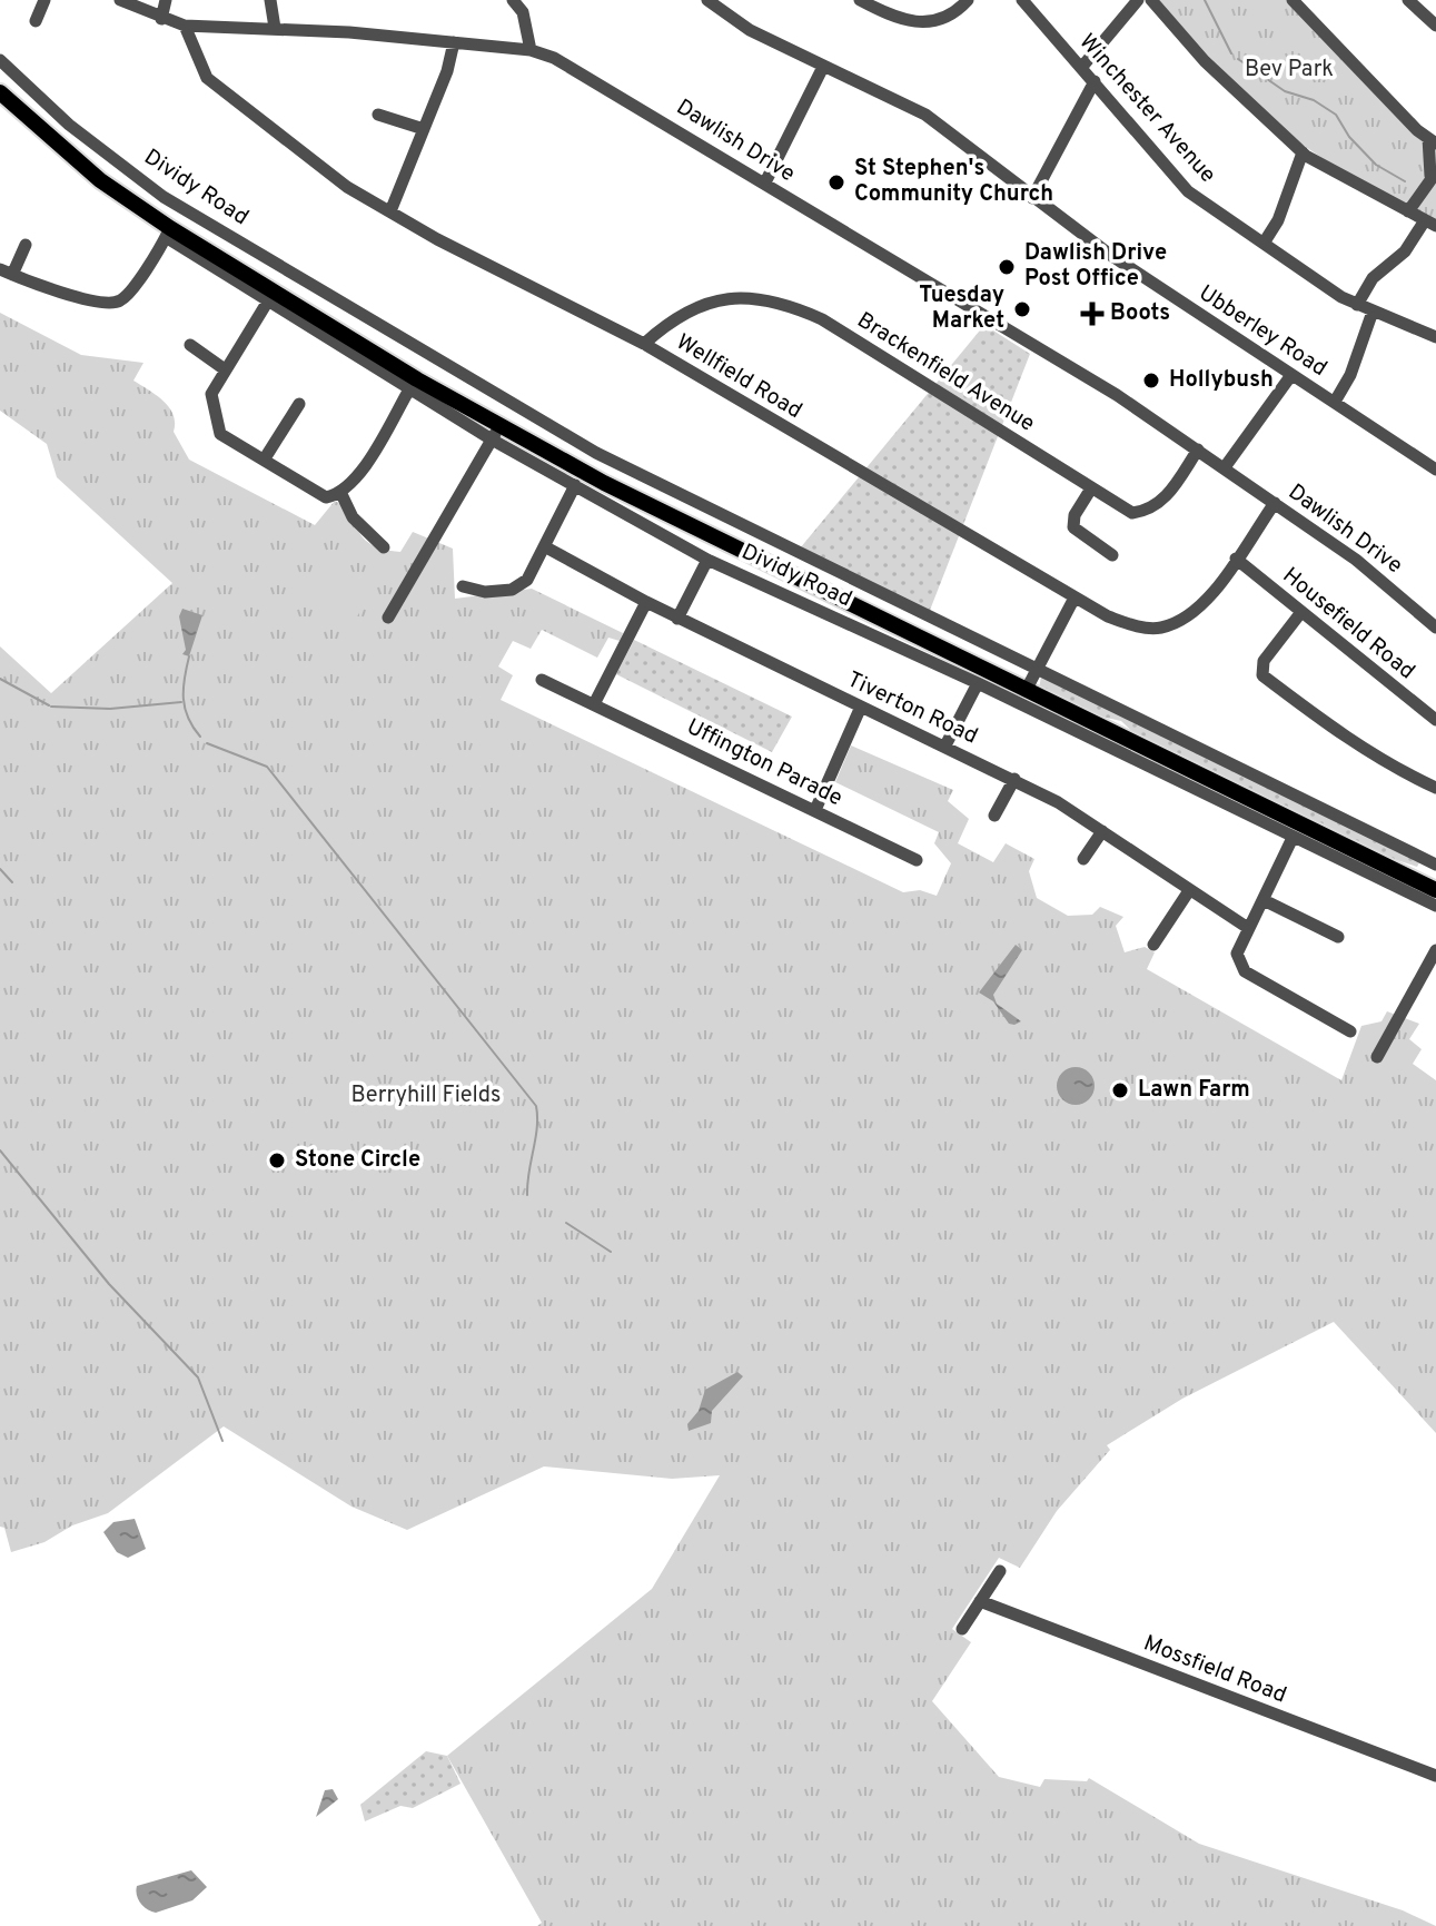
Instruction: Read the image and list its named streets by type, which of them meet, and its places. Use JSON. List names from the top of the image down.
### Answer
{
  "streets": {
    "main road": ["Dividy Road"],
    "street": [
      "Winchester Avenue",
      "Dawlish Drive",
      "Ubberley Road",
      "Brackenfield Avenue",
      "Wellfield Road",
      "Housefield Road",
      "Tiverton Road",
      "Uffington Parade",
      "Mossfield Road"
    ]
  },
  "crossings": [
    ["Dawlish Drive", "Brackenfield Avenue"],
    ["Dawlish Drive", "Wellfield Road"],
    ["Brackenfield Avenue", "Wellfield Road"],
    ["Wellfield Road", "Housefield Road"]
  ],
  "parks": ["Bev Park", "Berryhill Fields"],
  "places": {
    "other": [
      "St Stephen's Community Church",
      "Dawlish Drive Post Office",
      "Tuesday Market",
      "Hollybush",
      "Lawn Farm",
      "Stone Circle"
    ],
    "health": ["Boots"]
  }
}
